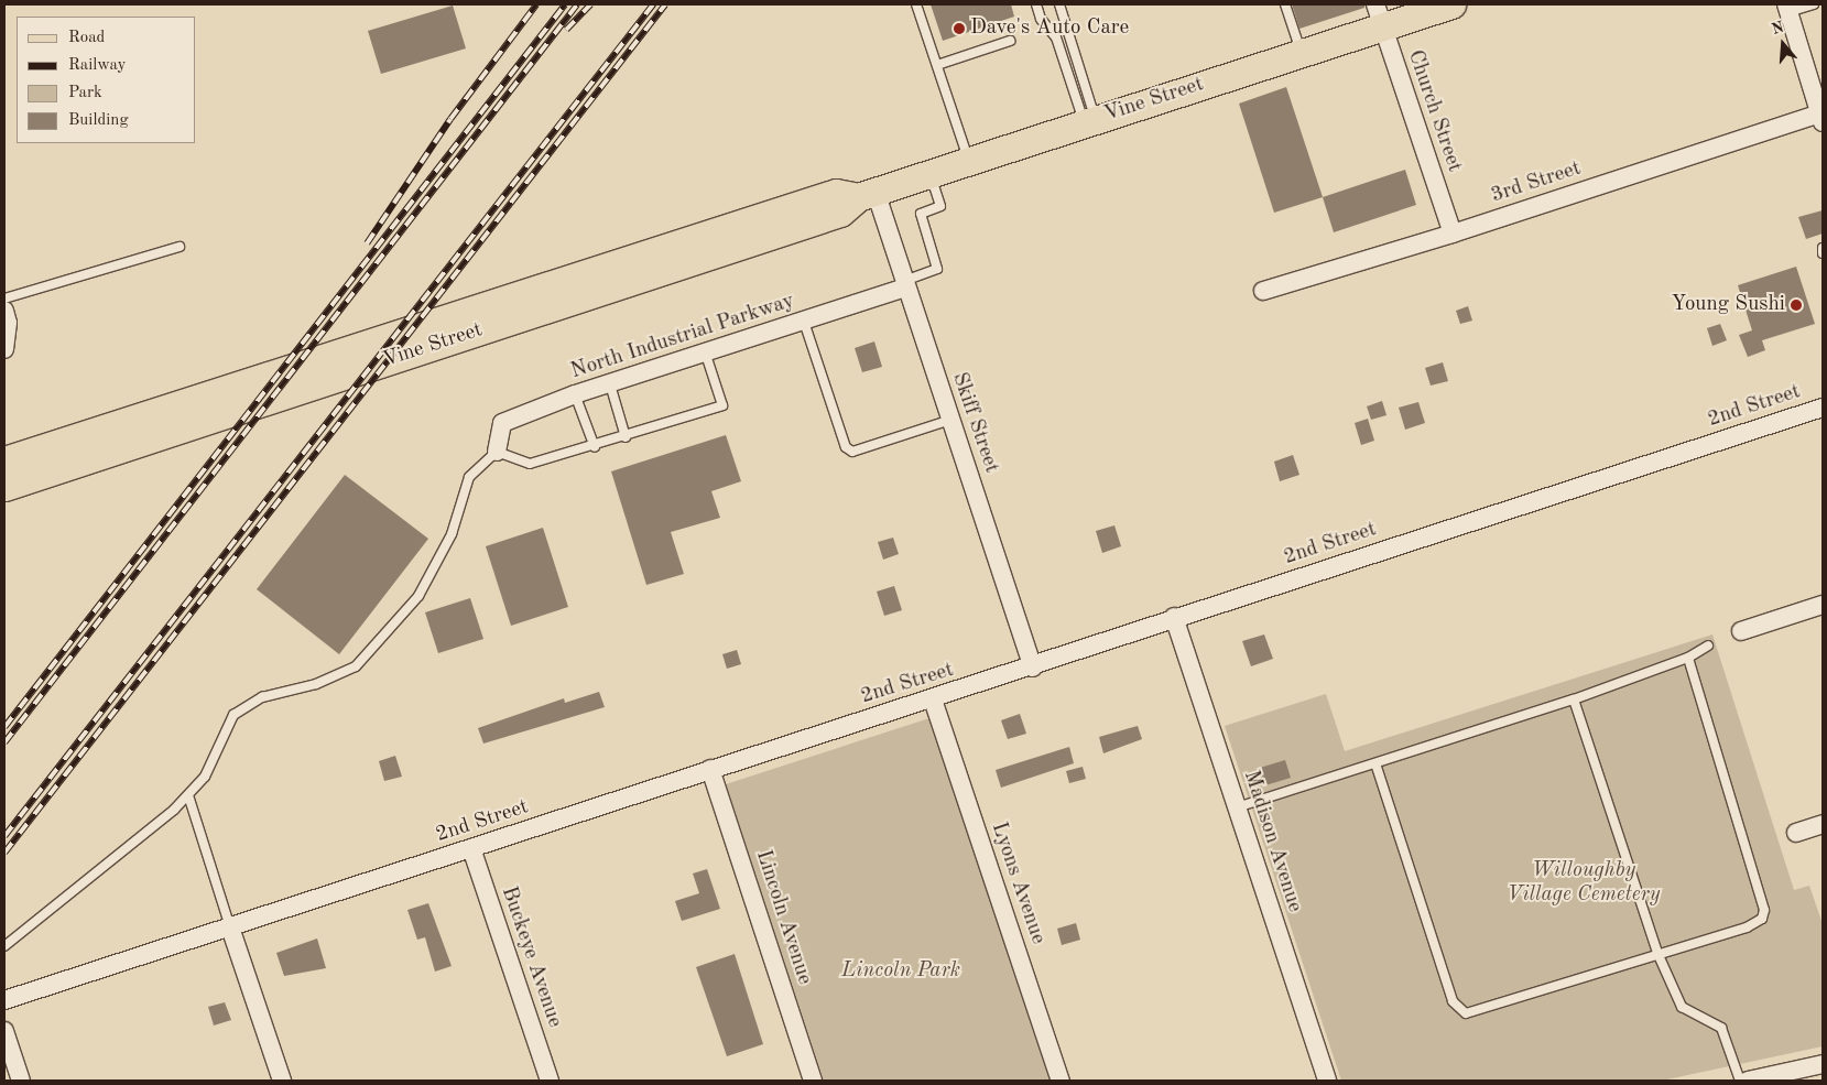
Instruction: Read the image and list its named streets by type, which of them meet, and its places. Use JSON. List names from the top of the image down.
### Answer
{
  "streets": {
    "main road": ["Vine Street"],
    "street": [
      "Church Street",
      "3rd Street",
      "North Industrial Parkway",
      "2nd Street",
      "Skiff Street",
      "Madison Avenue",
      "Lyons Avenue",
      "Lincoln Avenue",
      "Buckeye Avenue"
    ]
  },
  "crossings": [
    ["Vine Street", "Church Street"],
    ["Vine Street", "Skiff Street"],
    ["Church Street", "3rd Street"],
    ["North Industrial Parkway", "Skiff Street"],
    ["2nd Street", "Skiff Street"],
    ["2nd Street", "Madison Avenue"],
    ["2nd Street", "Lyons Avenue"],
    ["2nd Street", "Lincoln Avenue"],
    ["2nd Street", "Buckeye Avenue"]
  ],
  "parks": ["Willoughby Village Cemetery", "Lincoln Park"],
  "places": ["Dave's Auto Care", "Young Sushi"],
  "legend": [
    "Road",
    "Railway",
    "Park",
    "Building"
  ],
  "north": "top"
}
